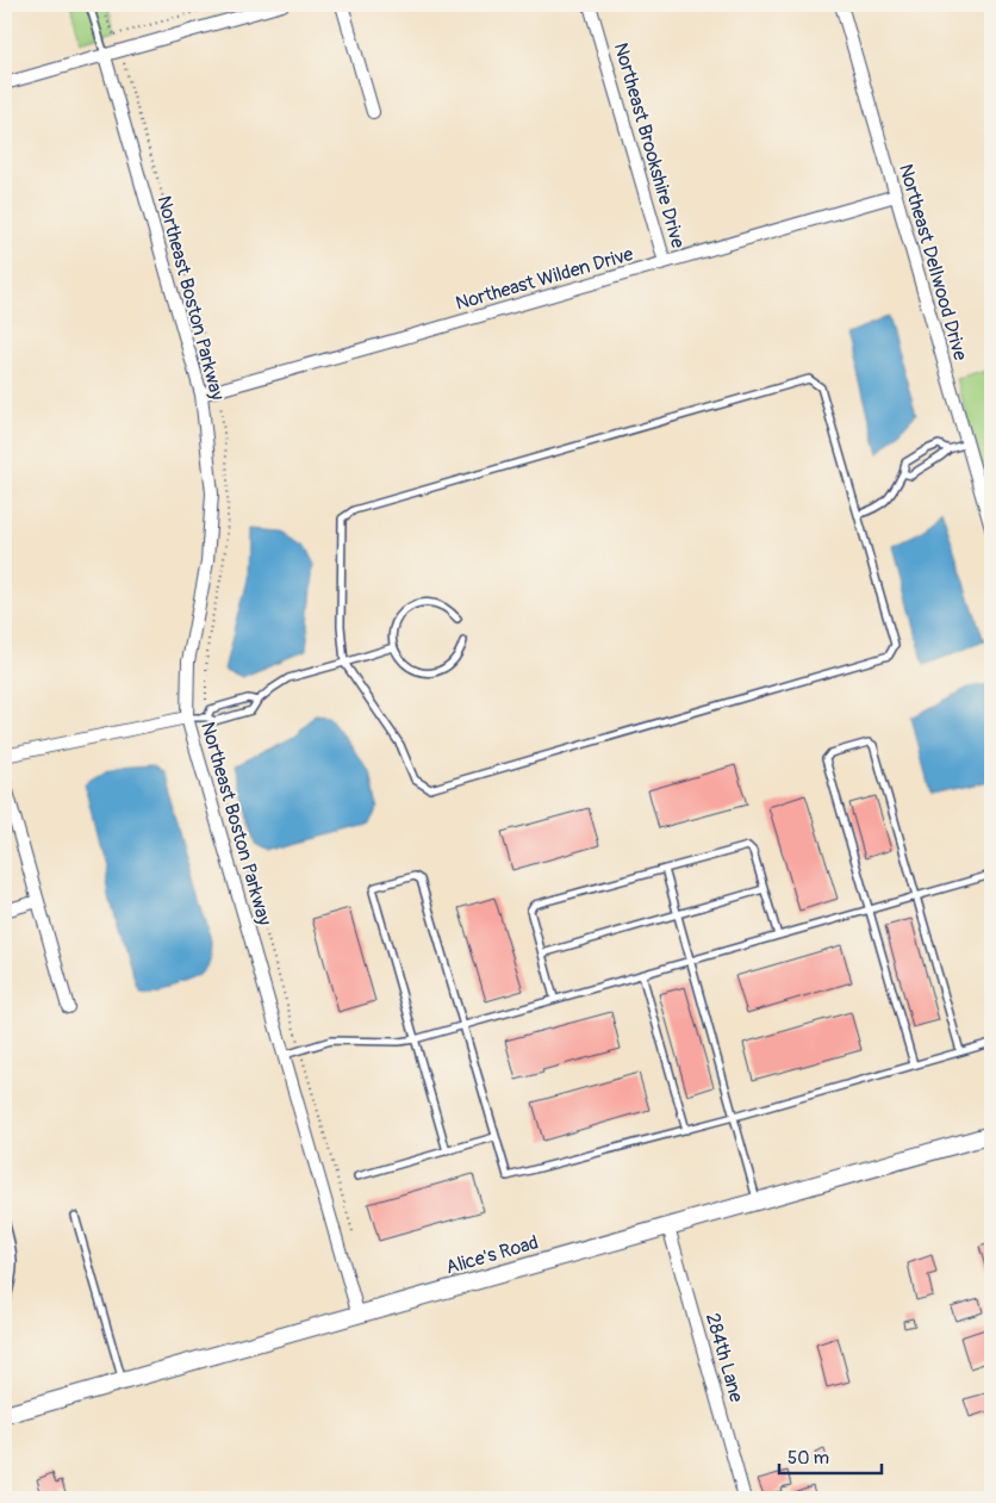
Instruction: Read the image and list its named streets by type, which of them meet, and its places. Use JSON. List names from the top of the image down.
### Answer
{
  "streets": {
    "main road": ["Alice's Road"],
    "street": [
      "Northeast Brookshire Drive",
      "Northeast Dellwood Drive",
      "Northeast Wilden Drive",
      "Northeast Boston Parkway",
      "284th Lane"
    ]
  },
  "crossings": [
    ["Northeast Brookshire Drive", "Northeast Wilden Drive"],
    ["Northeast Dellwood Drive", "Northeast Wilden Drive"],
    ["Northeast Wilden Drive", "Northeast Boston Parkway"],
    ["Northeast Boston Parkway", "Alice's Road"],
    ["Alice's Road", "284th Lane"]
  ],
  "scale_bar": "50 m"
}
